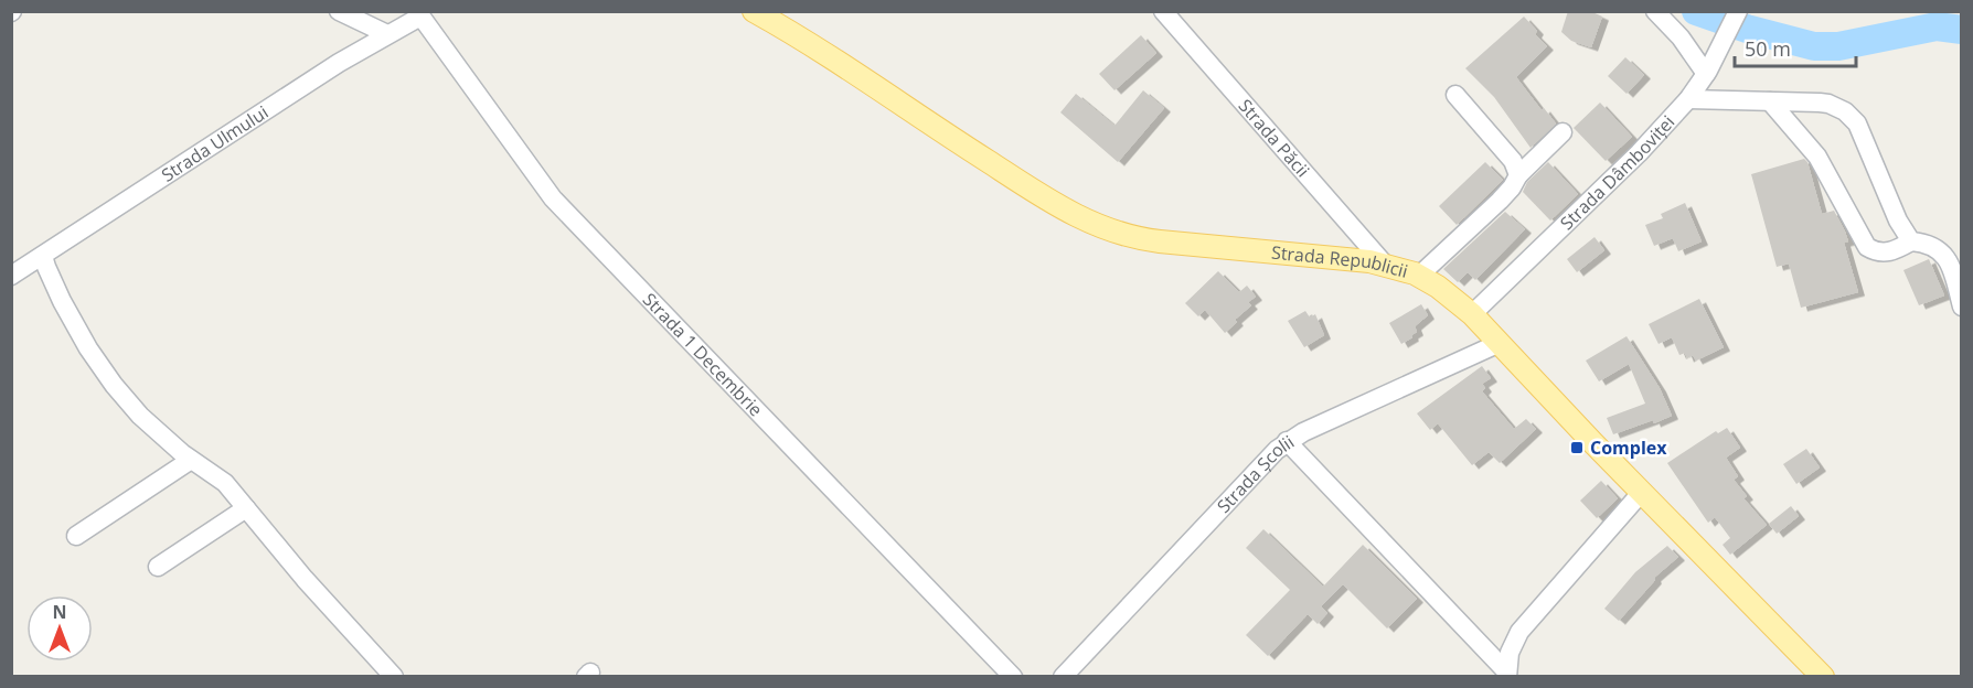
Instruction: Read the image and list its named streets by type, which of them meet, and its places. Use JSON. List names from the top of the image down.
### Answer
{
  "streets": {
    "main road": ["Strada Republicii"],
    "street": [
      "Strada Păcii",
      "Strada Ulmului",
      "Strada Dâmboviței",
      "Strada 1 Decembrie",
      "Strada Școlii"
    ]
  },
  "crossings": [
    ["Strada Păcii", "Strada Republicii"],
    ["Strada Ulmului", "Strada 1 Decembrie"],
    ["Strada Dâmboviței", "Strada Republicii"],
    ["Strada Republicii", "Strada Școlii"]
  ],
  "places": {
    "transit": ["Complex"]
  },
  "scale_bar": "50 m",
  "north": "top"
}
